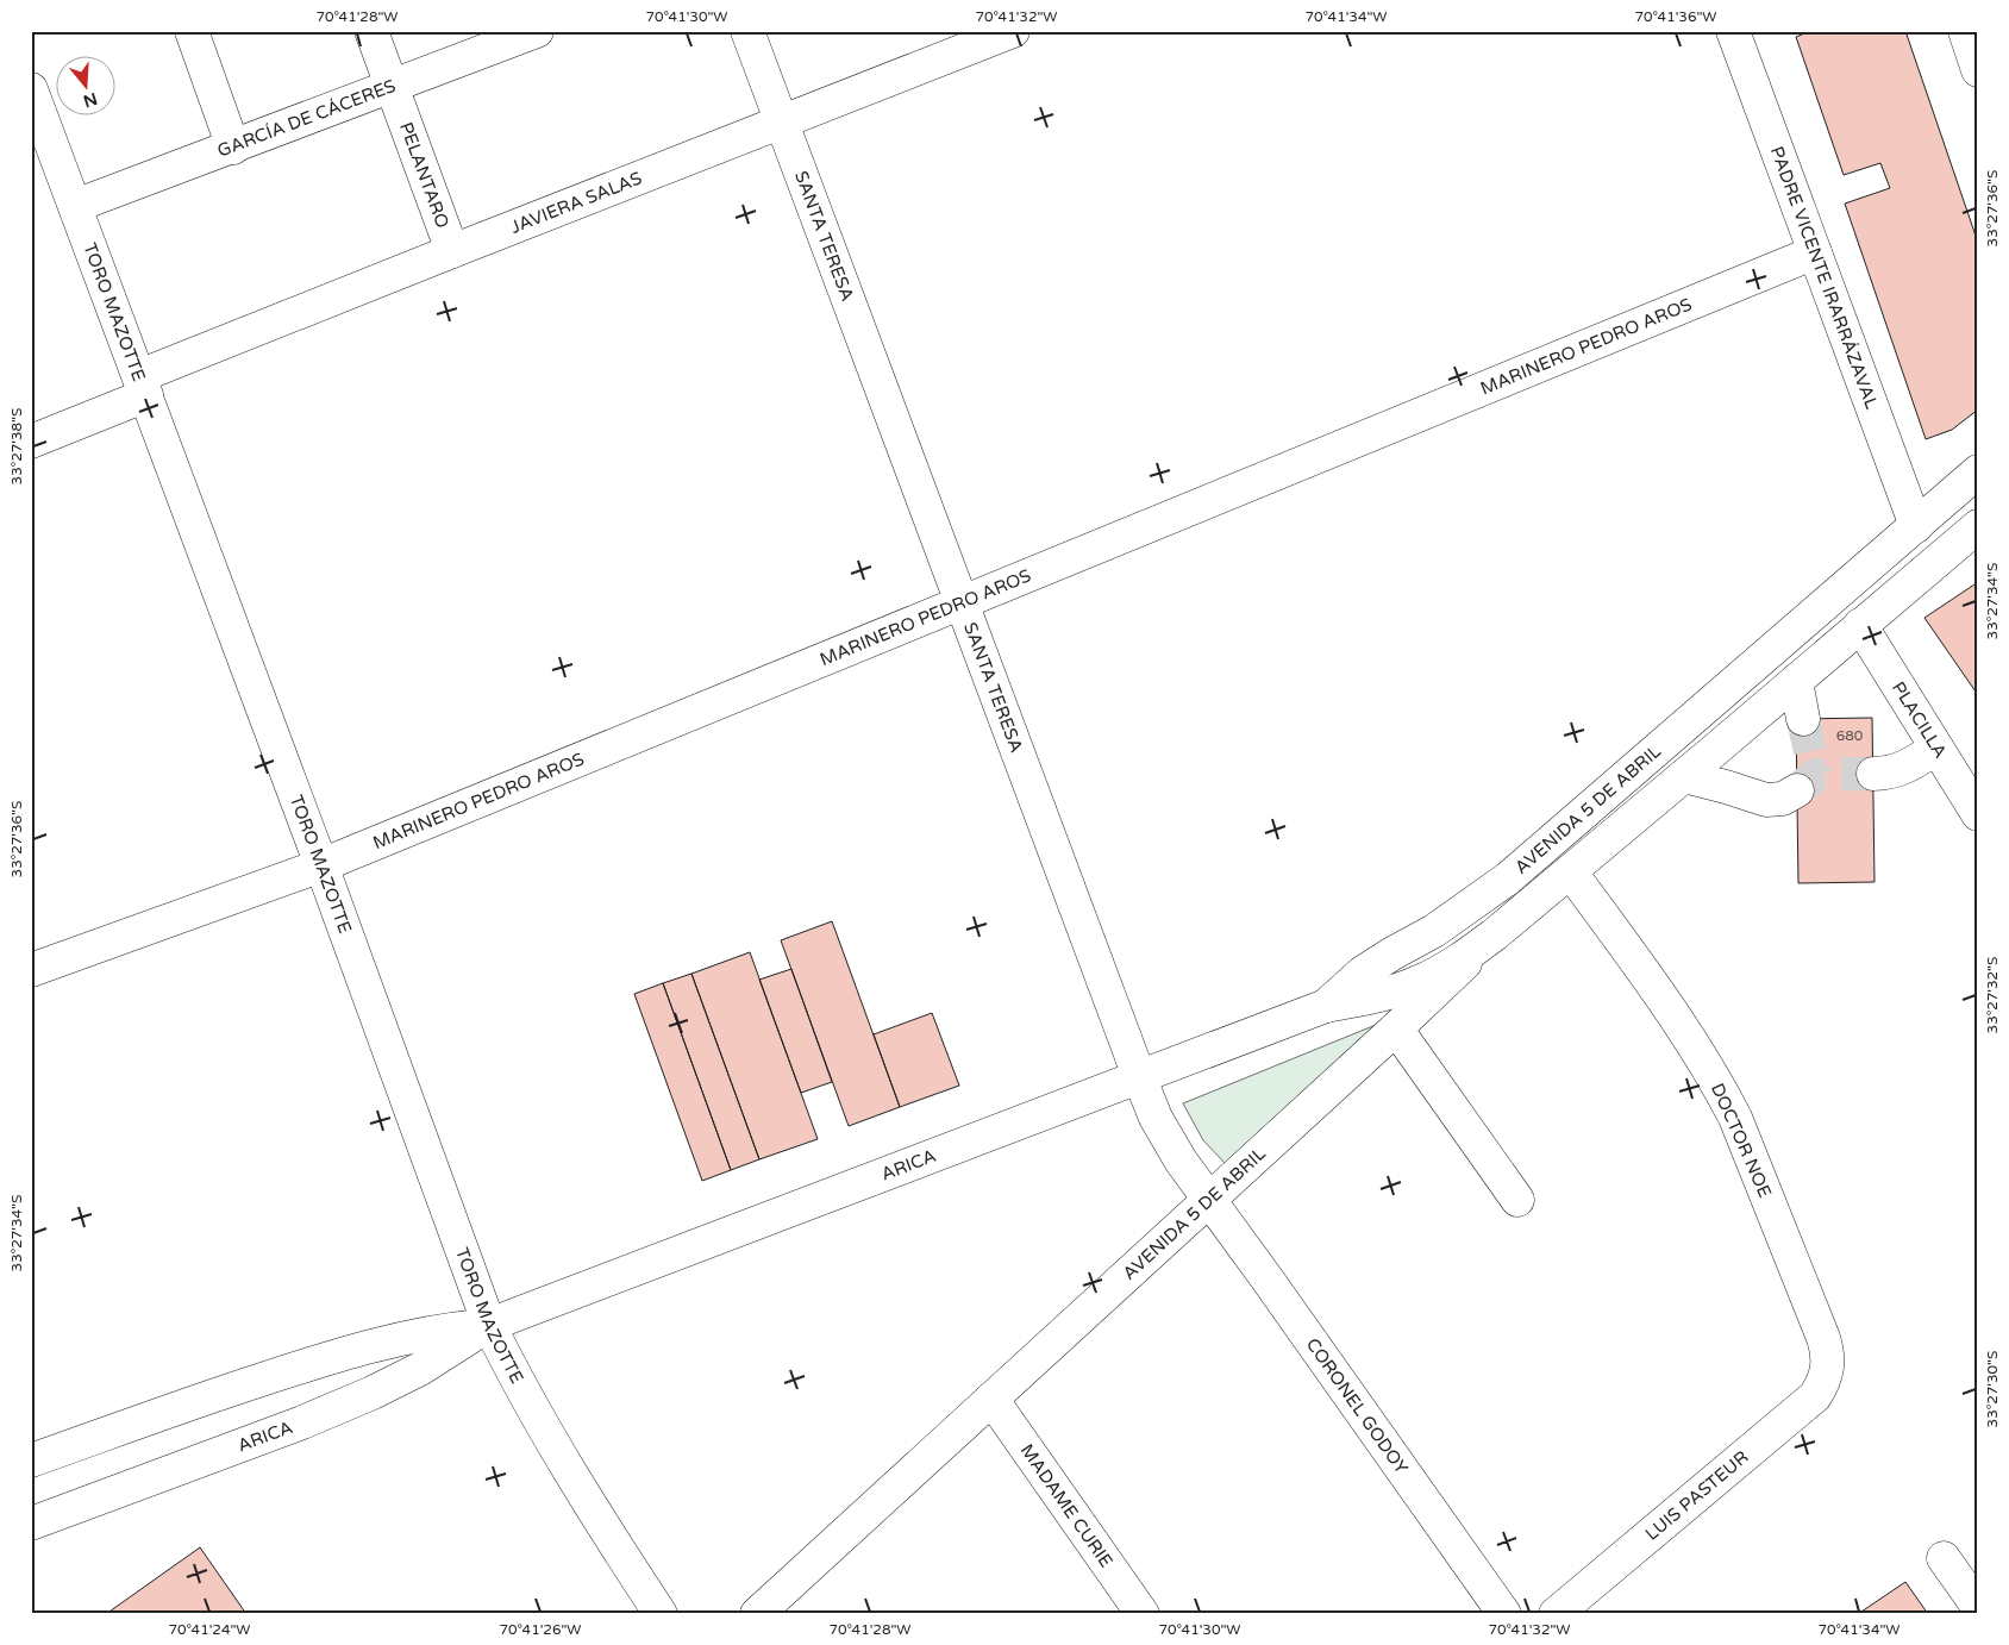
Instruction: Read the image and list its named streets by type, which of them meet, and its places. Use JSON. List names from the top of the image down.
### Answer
{
  "streets": {
    "street": [
      "GARCÍA DE CÁCERES",
      "PELANTARO",
      "JAVIERA SALAS",
      "SANTA TERESA",
      "PADRE VICENTE IRARRÁZAVAL",
      "TORO MAZOTTE",
      "MARINERO PEDRO AROS",
      "PLACILLA",
      "AVENIDA 5 DE ABRIL",
      "DOCTOR NOE",
      "ARICA",
      "CORONEL GODOY",
      "LUIS PASTEUR",
      "MADAME CURIE"
    ]
  },
  "crossings": [
    ["GARCÍA DE CÁCERES", "PELANTARO"],
    ["GARCÍA DE CÁCERES", "TORO MAZOTTE"],
    ["PELANTARO", "JAVIERA SALAS"],
    ["JAVIERA SALAS", "SANTA TERESA"],
    ["JAVIERA SALAS", "TORO MAZOTTE"],
    ["SANTA TERESA", "MARINERO PEDRO AROS"],
    ["SANTA TERESA", "AVENIDA 5 DE ABRIL"],
    ["SANTA TERESA", "ARICA"],
    ["SANTA TERESA", "CORONEL GODOY"],
    ["PADRE VICENTE IRARRÁZAVAL", "MARINERO PEDRO AROS"],
    ["PADRE VICENTE IRARRÁZAVAL", "AVENIDA 5 DE ABRIL"],
    ["TORO MAZOTTE", "MARINERO PEDRO AROS"],
    ["TORO MAZOTTE", "ARICA"],
    ["PLACILLA", "AVENIDA 5 DE ABRIL"],
    ["AVENIDA 5 DE ABRIL", "DOCTOR NOE"],
    ["AVENIDA 5 DE ABRIL", "ARICA"],
    ["AVENIDA 5 DE ABRIL", "CORONEL GODOY"],
    ["AVENIDA 5 DE ABRIL", "MADAME CURIE"],
    ["DOCTOR NOE", "LUIS PASTEUR"]
  ],
  "house_numbers": ["680"],
  "north": "bottom",
  "coordinates": [
    "70°41'28\"W",
    "70°41'30\"W",
    "70°41'32\"W",
    "70°41'34\"W",
    "70°41'36\"W",
    "33°27'36\"S",
    "33°27'38\"S",
    "33°27'34\"S",
    "33°27'32\"S",
    "33°27'30\"S",
    "70°41'24\"W",
    "70°41'26\"W"
  ]
}
